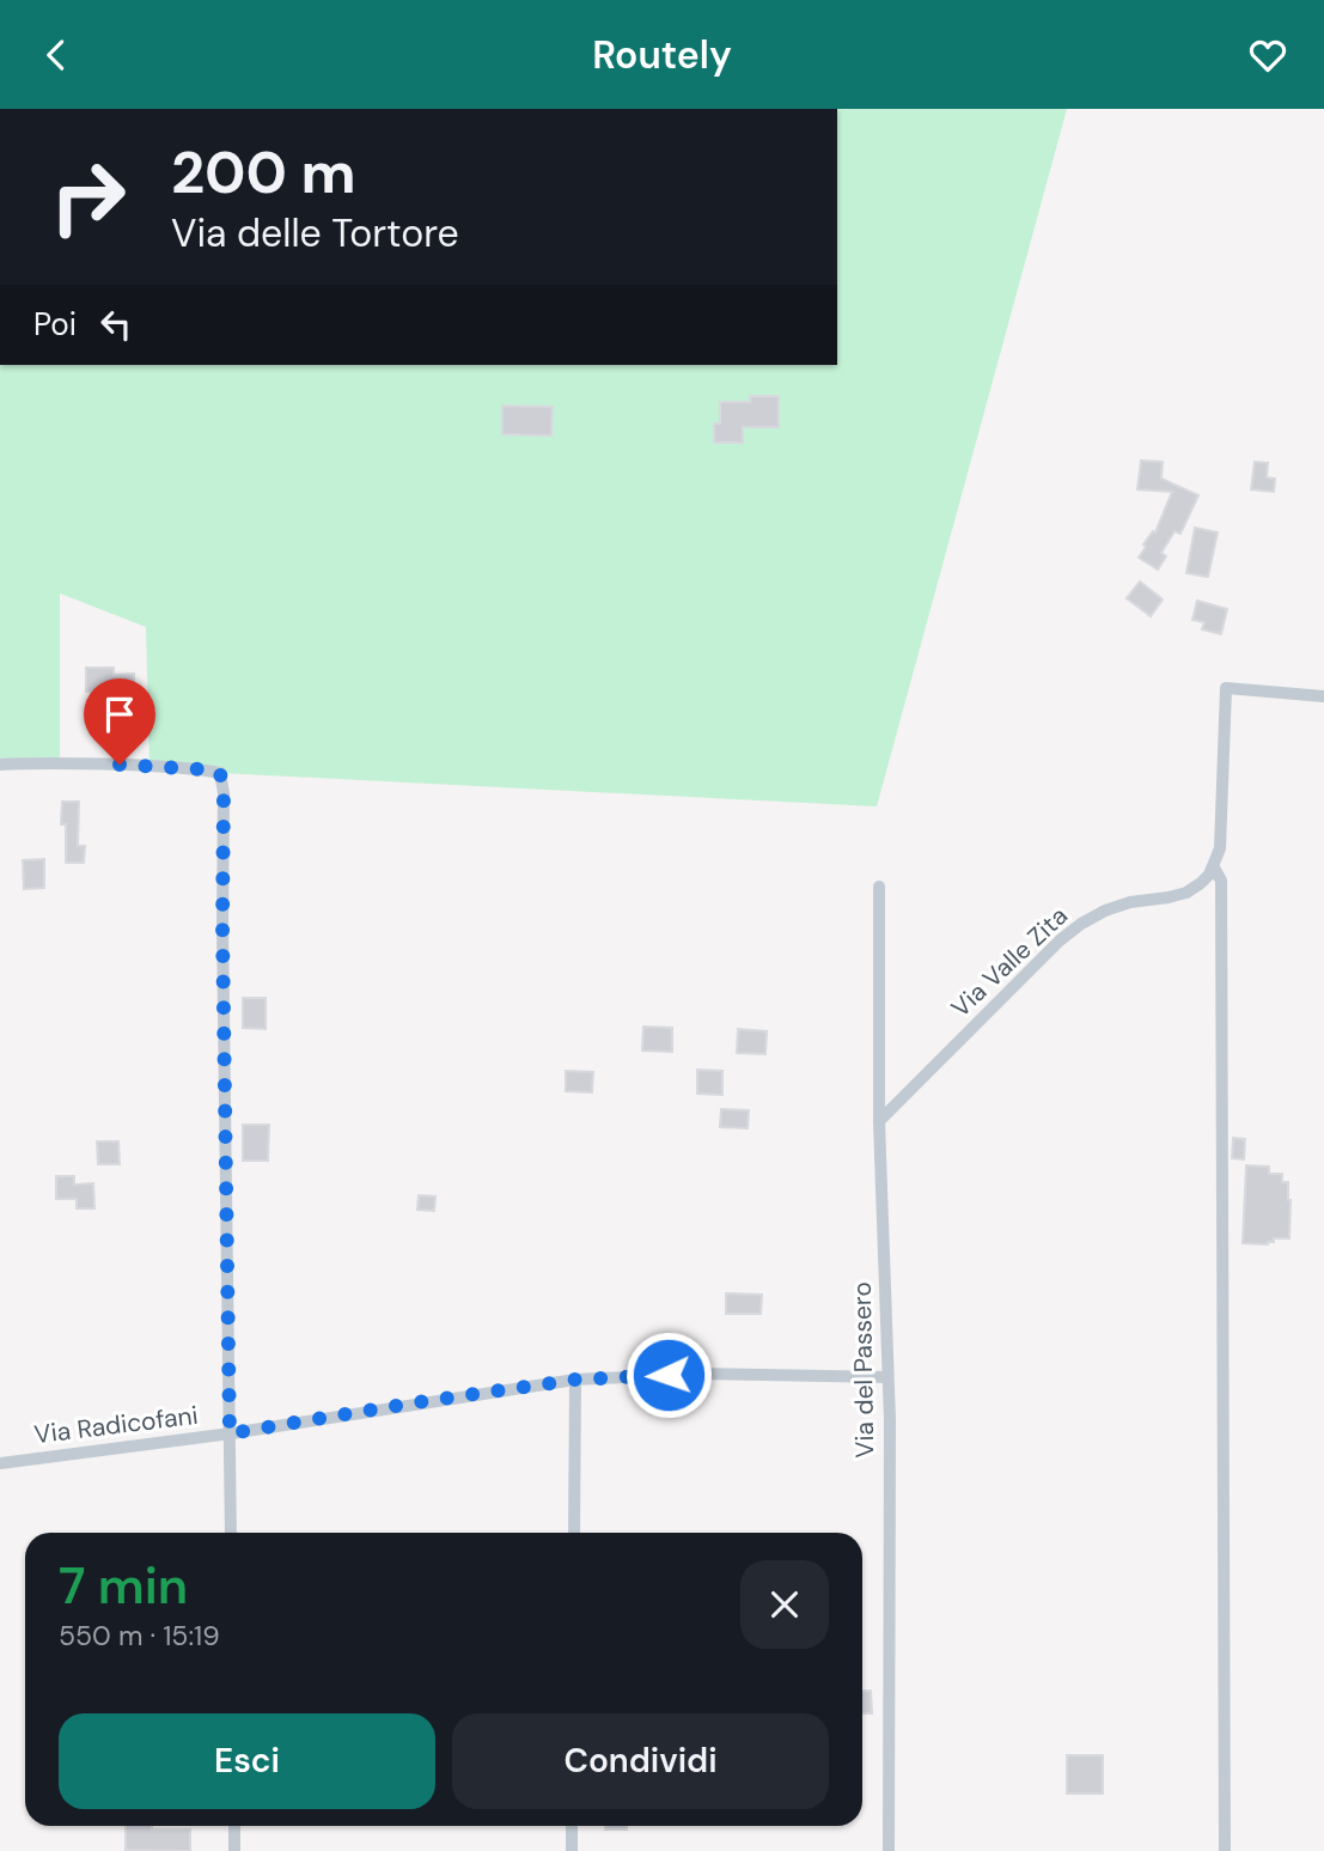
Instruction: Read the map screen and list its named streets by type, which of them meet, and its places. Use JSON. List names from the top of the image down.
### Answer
{
  "streets": {
    "street": ["Via Valle Zita", "Via del Passero", "Via Radicofani"]
  },
  "crossings": [
    ["Via Valle Zita", "Via del Passero"],
    ["Via del Passero", "Via Radicofani"]
  ],
  "page": {
    "header": "Routely",
    "turn": ["200 m", "Via delle Tortore"],
    "then": "Poi",
    "heading": ["7 min", "550 m · 15:19"],
    "buttons": ["Esci", "Condividi"]
  }
}
